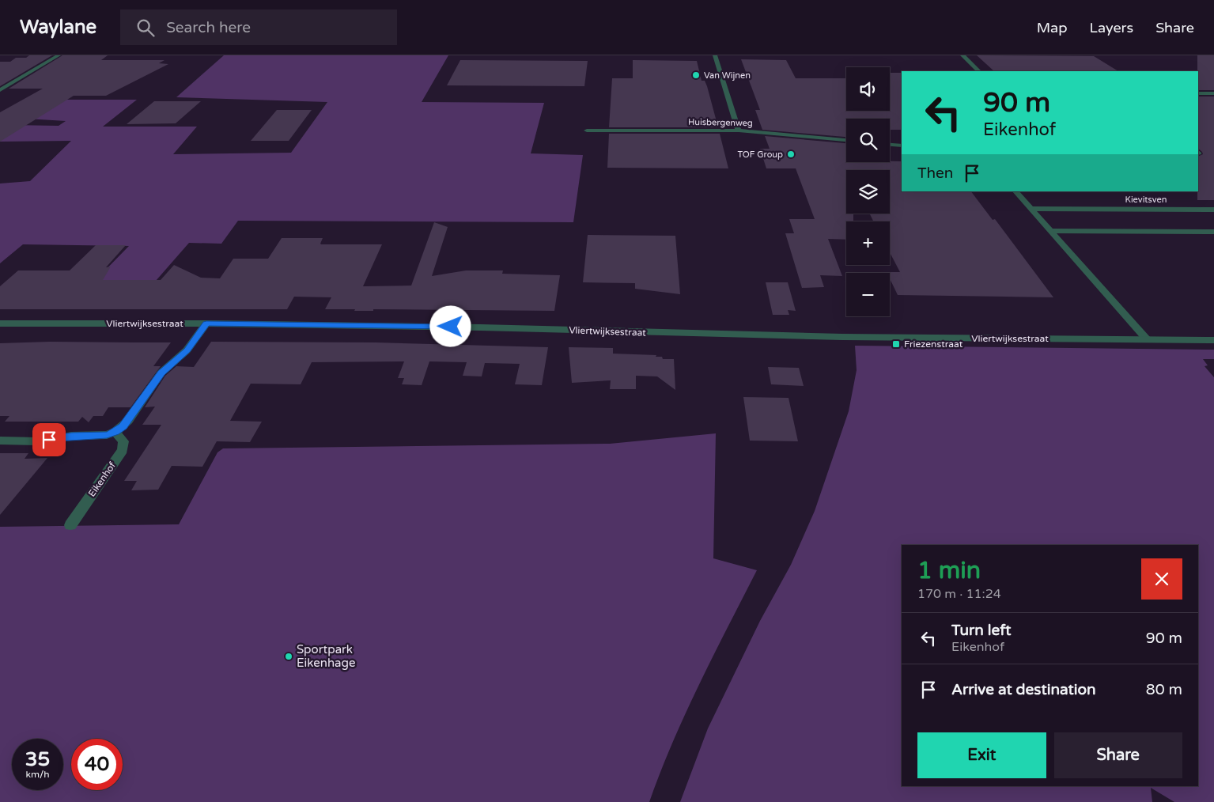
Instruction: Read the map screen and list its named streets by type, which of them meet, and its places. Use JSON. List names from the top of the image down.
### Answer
{
  "streets": {
    "street": [
      "Huisbergenweg",
      "Kievitsven",
      "Vliertwijksestraat",
      "Eikenhof"
    ]
  },
  "places": {
    "other": ["Van Wijnen", "TOF Group", "Sportpark Eikenhage"],
    "transit": ["Friezenstraat"]
  },
  "page": {
    "header": "Waylane",
    "search": "Search here",
    "nav": ["Map", "Layers", "Share"],
    "map_buttons": ["+", "−"],
    "turn": ["90 m", "Eikenhof"],
    "then": "Then",
    "heading": ["1 min", "170 m · 11:24"],
    "list": [
      {
        "name": "Turn left",
        "note": "Eikenhof",
        "value": "90 m"
      },
      {
        "name": "Arrive at destination",
        "value": "80 m"
      }
    ],
    "buttons": ["Exit", "Share"],
    "speed": "35 km/h",
    "limit": "40"
  }
}
